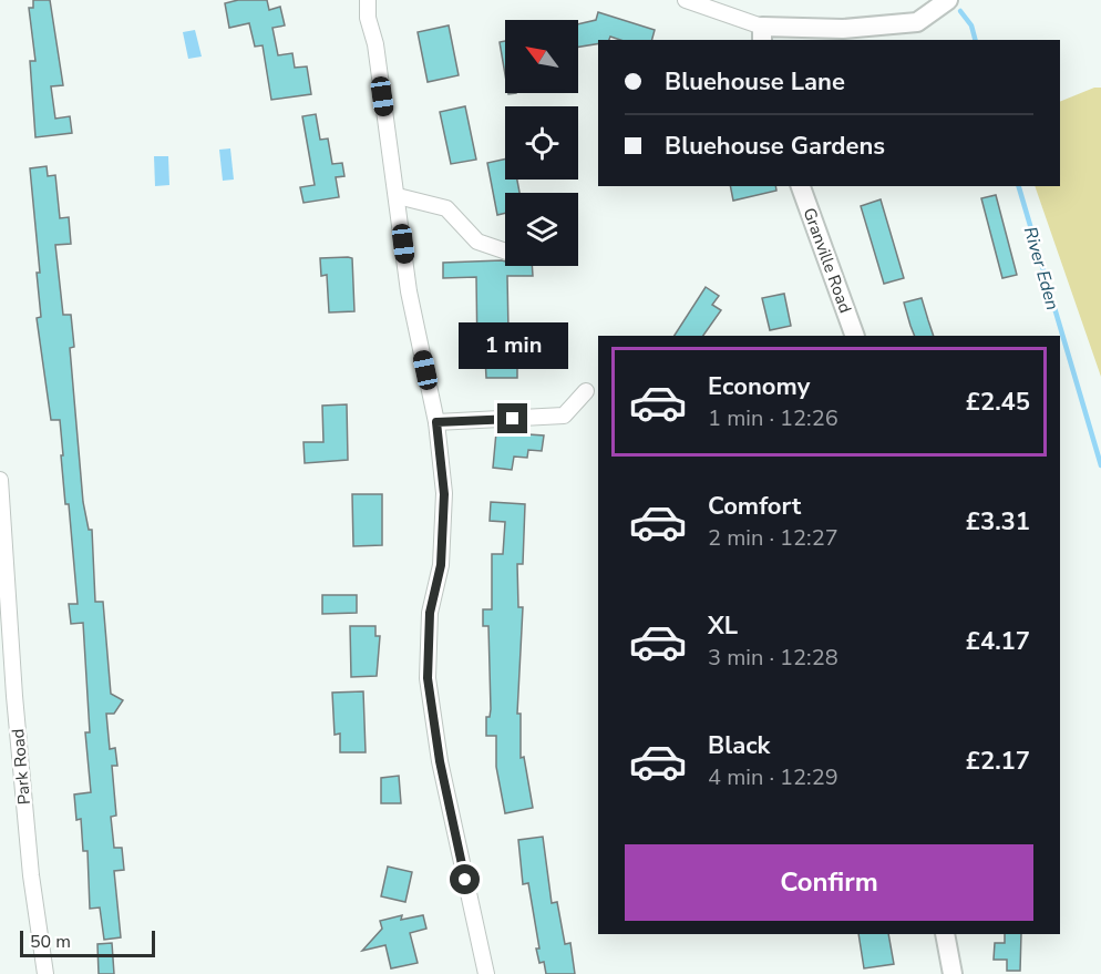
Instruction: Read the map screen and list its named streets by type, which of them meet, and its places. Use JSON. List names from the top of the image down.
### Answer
{
  "streets": {
    "street": ["Granville Road", "Park Road"]
  },
  "water": ["River Eden"],
  "scale_bar": "50 m",
  "north": "top left",
  "page": {
    "banner": ["Bluehouse Lane", "Bluehouse Gardens"],
    "bubble": "1 min",
    "list": [
      {
        "name": "Economy",
        "note": "1 min · 12:26",
        "value": "£2.45"
      },
      {
        "name": "Comfort",
        "note": "2 min · 12:27",
        "value": "£3.31"
      },
      {
        "name": "XL",
        "note": "3 min · 12:28",
        "value": "£4.17"
      },
      {
        "name": "Black",
        "note": "4 min · 12:29",
        "value": "£2.17"
      }
    ],
    "buttons": "Confirm",
    "scale": "50 m"
  }
}
